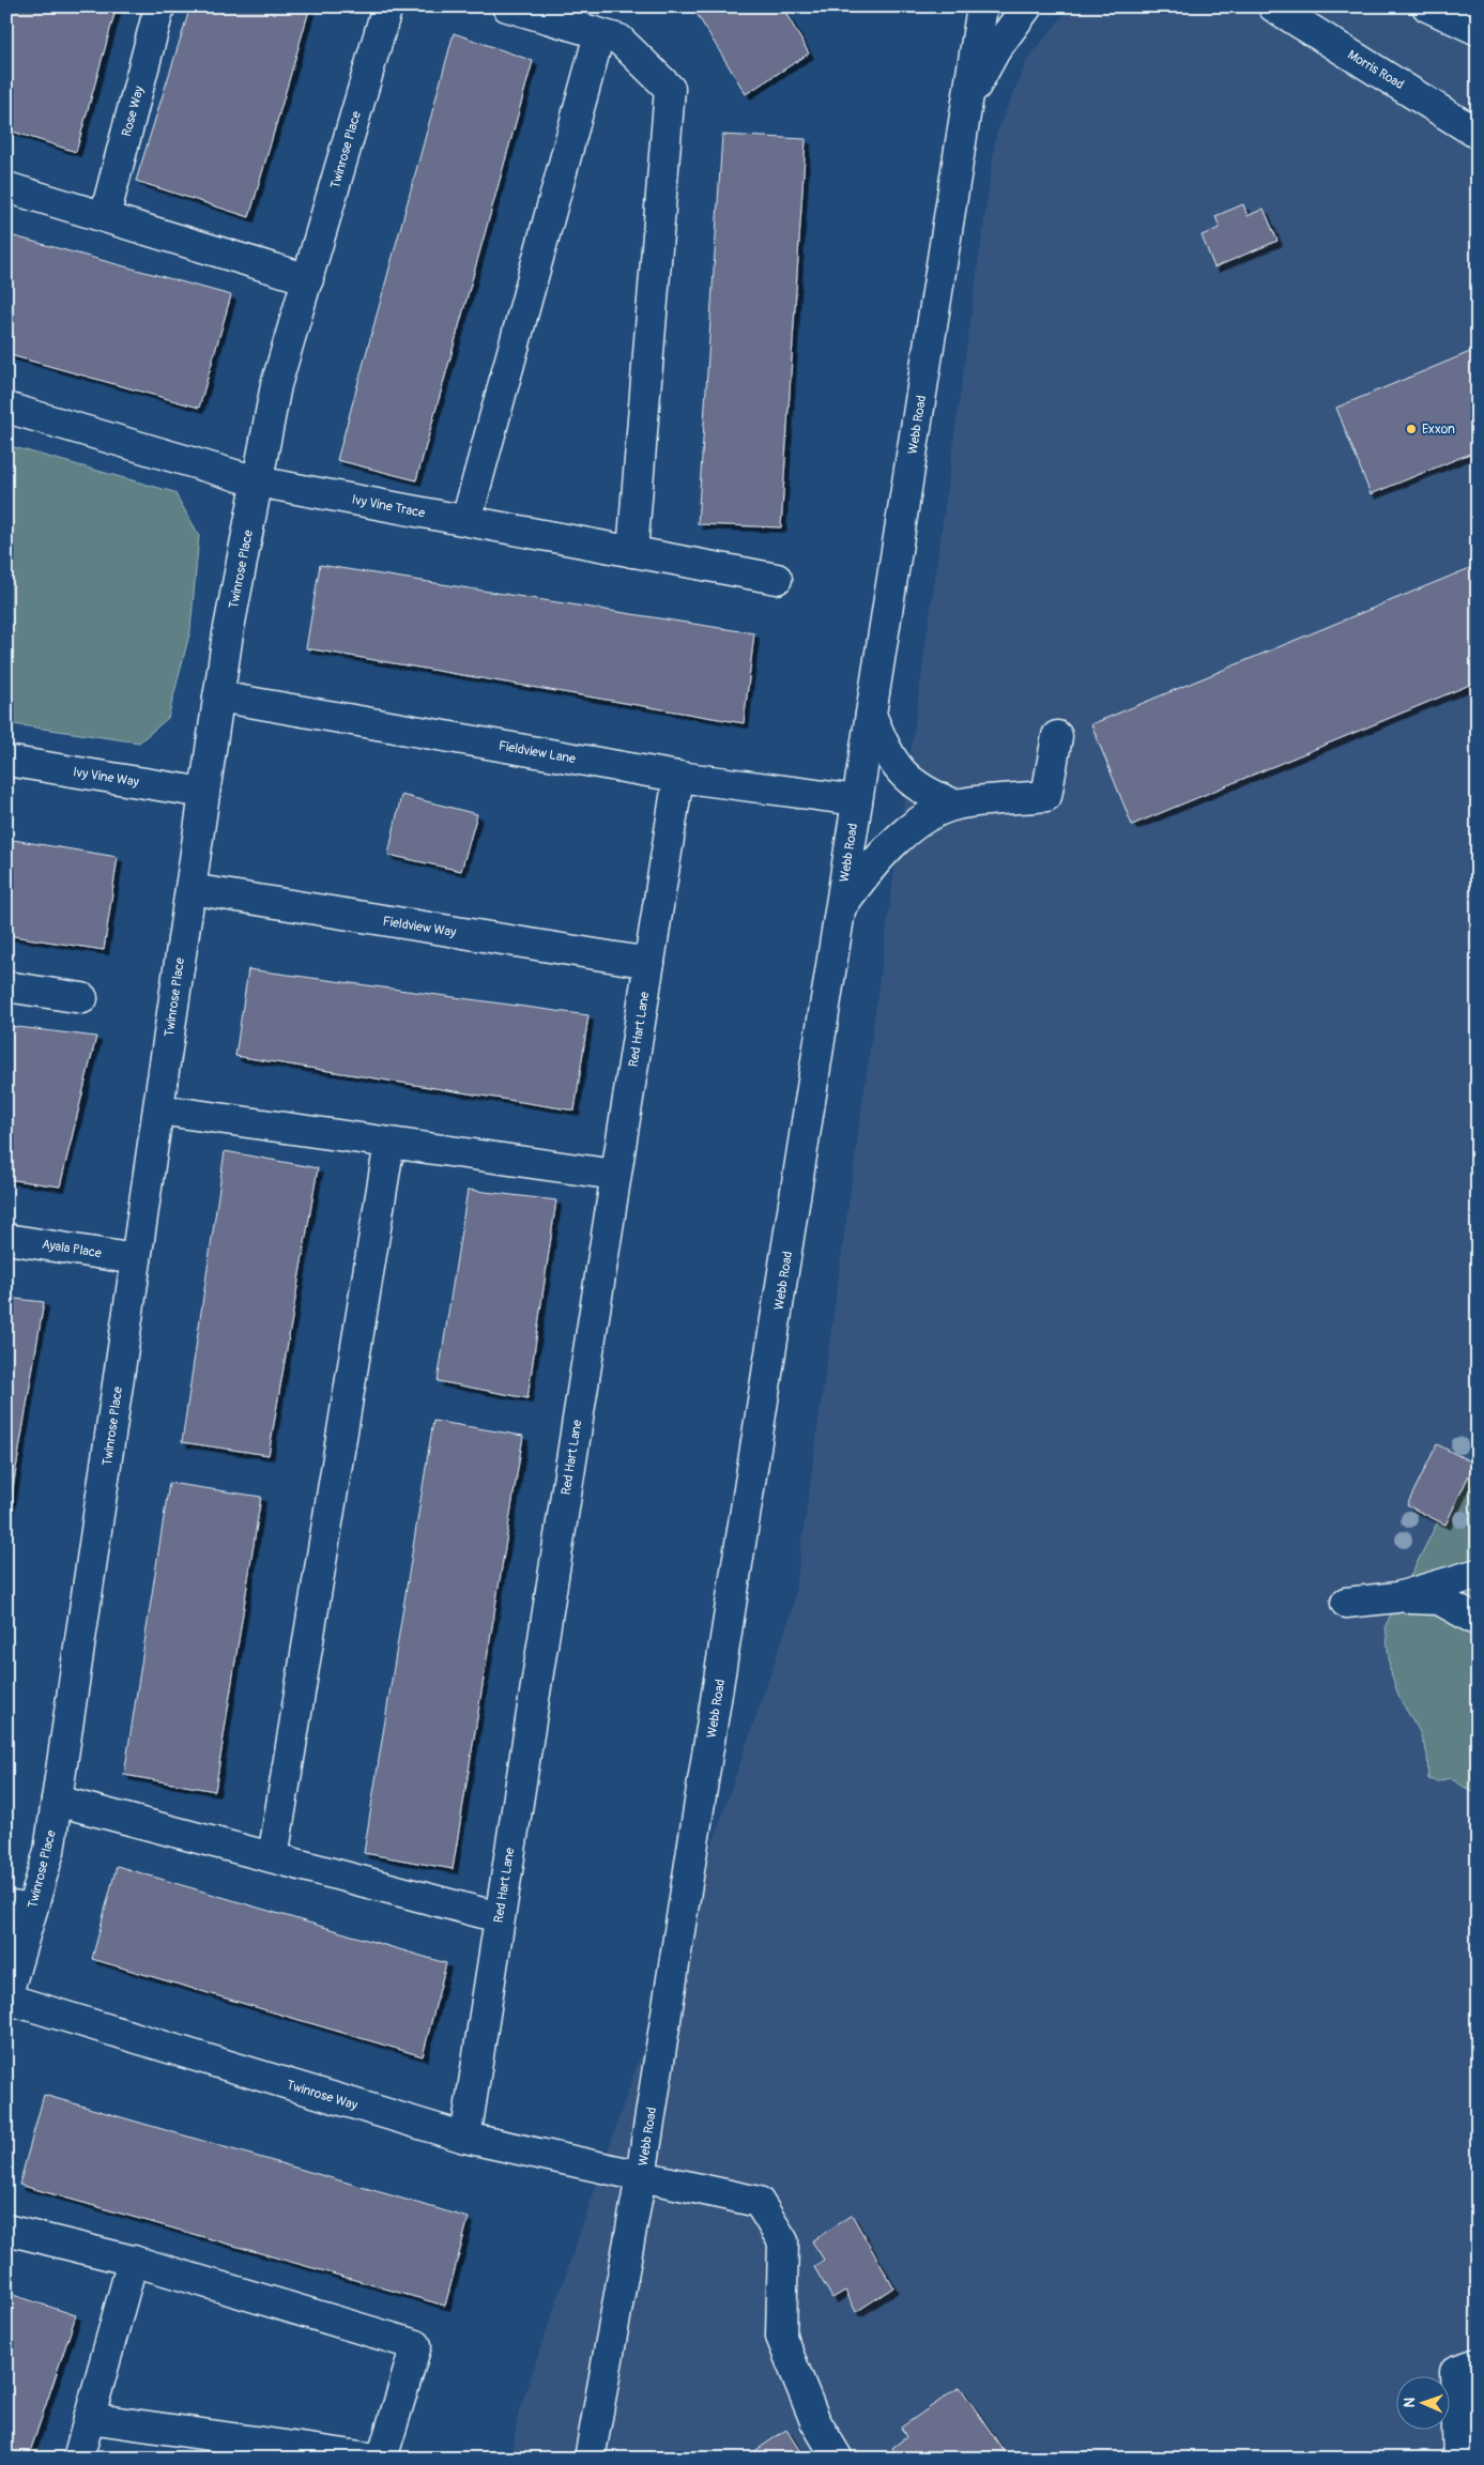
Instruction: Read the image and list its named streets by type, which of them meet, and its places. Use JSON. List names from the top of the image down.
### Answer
{
  "streets": {
    "street": [
      "Morris Road",
      "Rose Way",
      "Twinrose Place",
      "Webb Road",
      "Ivy Vine Trace",
      "Fieldview Lane",
      "Ivy Vine Way",
      "Fieldview Way",
      "Red Hart Lane",
      "Ayala Place",
      "Twinrose Way"
    ]
  },
  "crossings": [
    ["Twinrose Place", "Ivy Vine Trace"],
    ["Twinrose Place", "Fieldview Lane"],
    ["Twinrose Place", "Ivy Vine Way"],
    ["Twinrose Place", "Fieldview Way"],
    ["Twinrose Place", "Ayala Place"],
    ["Twinrose Place", "Twinrose Way"],
    ["Webb Road", "Fieldview Lane"],
    ["Webb Road", "Twinrose Way"],
    ["Fieldview Lane", "Red Hart Lane"],
    ["Fieldview Way", "Red Hart Lane"],
    ["Red Hart Lane", "Twinrose Way"]
  ],
  "places": ["Exxon"],
  "north": "left"
}
